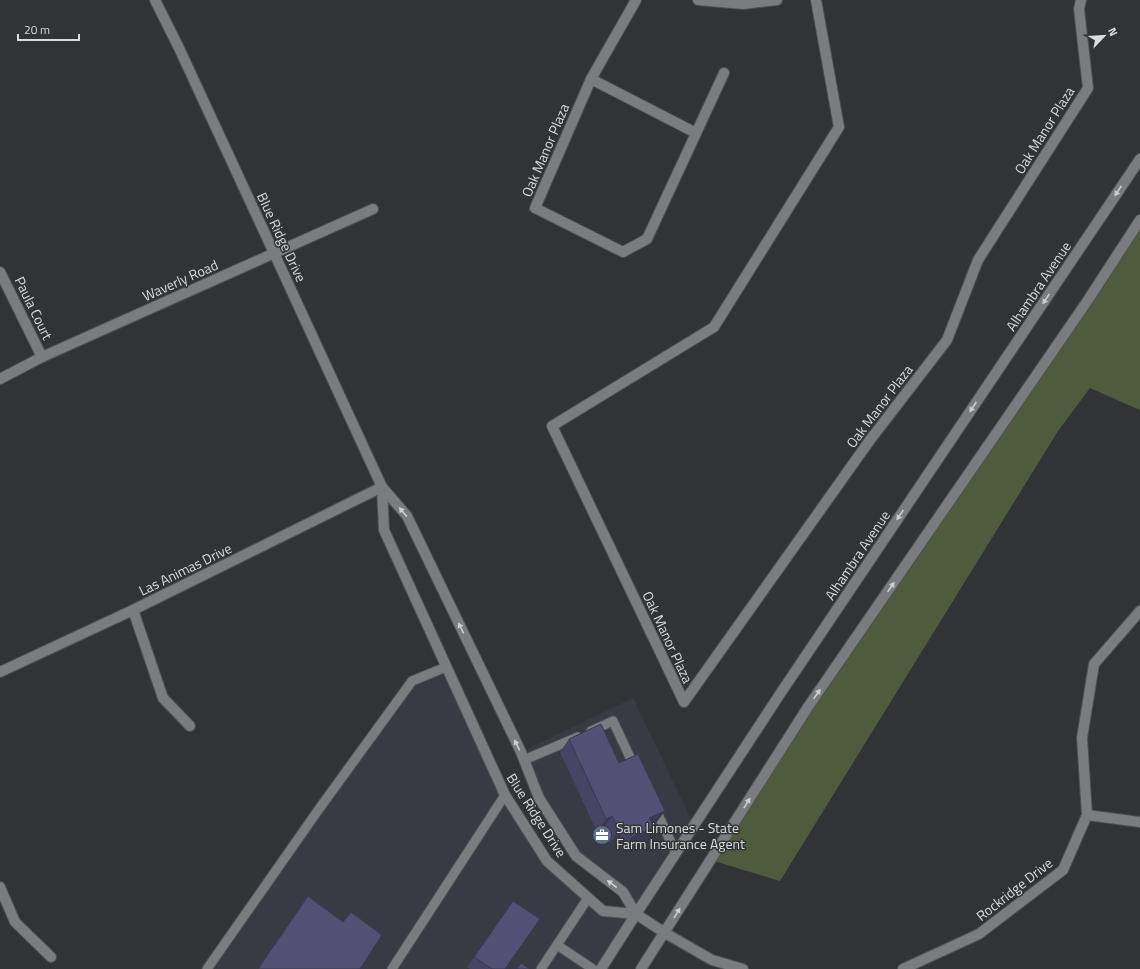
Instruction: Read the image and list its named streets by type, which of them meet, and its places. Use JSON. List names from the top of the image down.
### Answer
{
  "streets": {
    "street": [
      "Oak Manor Plaza",
      "Blue Ridge Drive",
      "Waverly Road",
      "Alhambra Avenue",
      "Paula Court",
      "Las Animas Drive",
      "Rockridge Drive"
    ]
  },
  "crossings": [
    ["Blue Ridge Drive", "Waverly Road"],
    ["Blue Ridge Drive", "Alhambra Avenue"],
    ["Blue Ridge Drive", "Las Animas Drive"],
    ["Waverly Road", "Paula Court"]
  ],
  "places": {
    "office": ["Sam Limones - State Farm Insurance Agent"]
  },
  "scale_bar": "20 m",
  "north": "top right"
}
